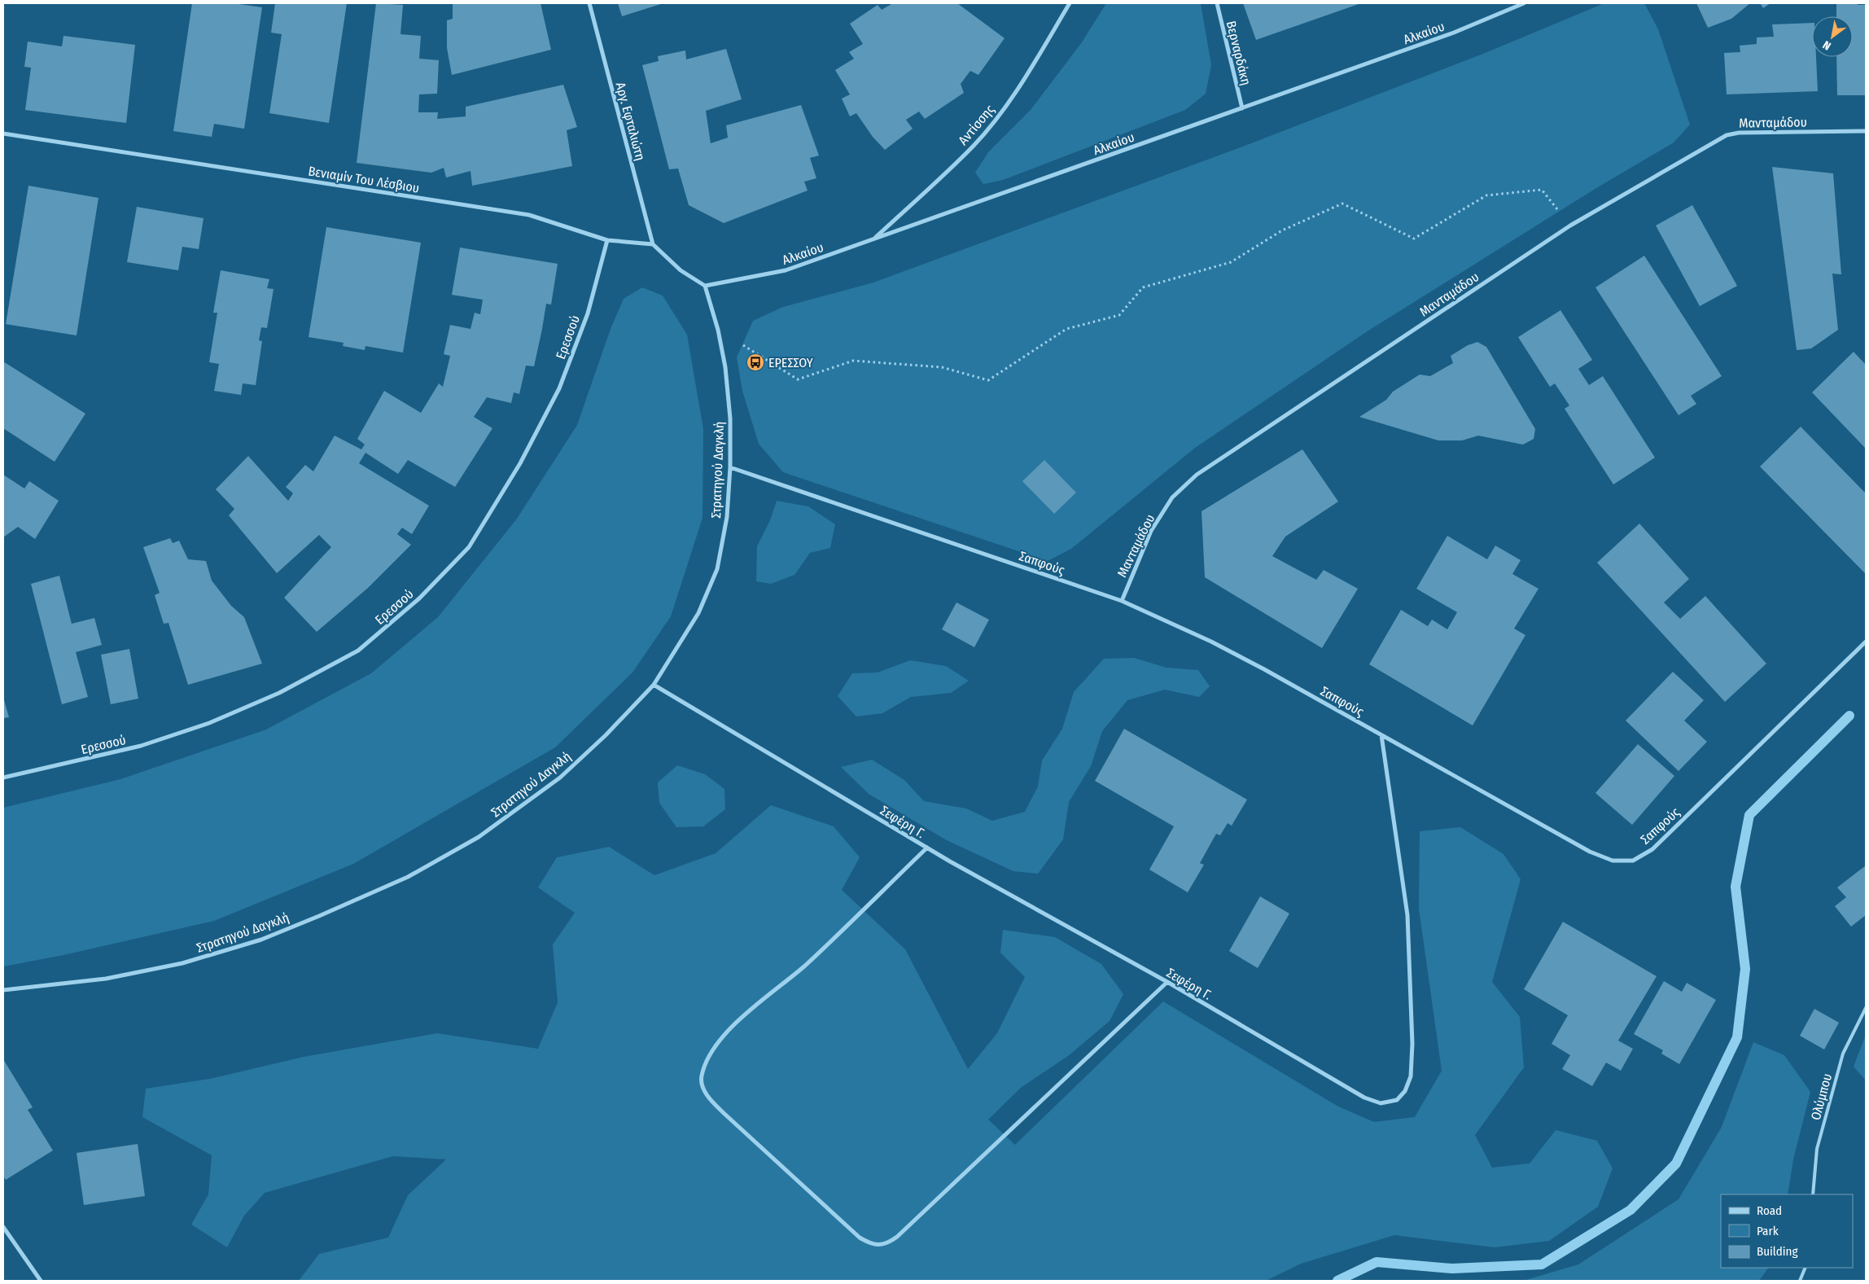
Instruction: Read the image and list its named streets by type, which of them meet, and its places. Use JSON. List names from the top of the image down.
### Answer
{
  "streets": {
    "street": [
      "Αλκαίου",
      "Βερναρδάκη",
      "Αργ. Εφταλιώτη",
      "Μανταμάδου",
      "Αντίσσης",
      "Βενιαμίν Του Λέσβιου",
      "Ερεσσού",
      "Στρατηγού Δαγκλή",
      "Σαπφούς",
      "Σεφέρη Γ."
    ],
    "lane": ["Ολύμπου"]
  },
  "crossings": [
    ["Αλκαίου", "Βερναρδάκη"],
    ["Αλκαίου", "Αντίσσης"],
    ["Αλκαίου", "Στρατηγού Δαγκλή"],
    ["Αργ. Εφταλιώτη", "Βενιαμίν Του Λέσβιου"],
    ["Μανταμάδου", "Σαπφούς"],
    ["Βενιαμίν Του Λέσβιου", "Ερεσσού"],
    ["Στρατηγού Δαγκλή", "Σαπφούς"],
    ["Στρατηγού Δαγκλή", "Σεφέρη Γ."],
    ["Σαπφούς", "Σεφέρη Γ."]
  ],
  "places": {
    "bus stop": ["ΕΡΕΣΣΟΥ"]
  },
  "legend": ["Road", "Park", "Building"],
  "north": "bottom left"
}
